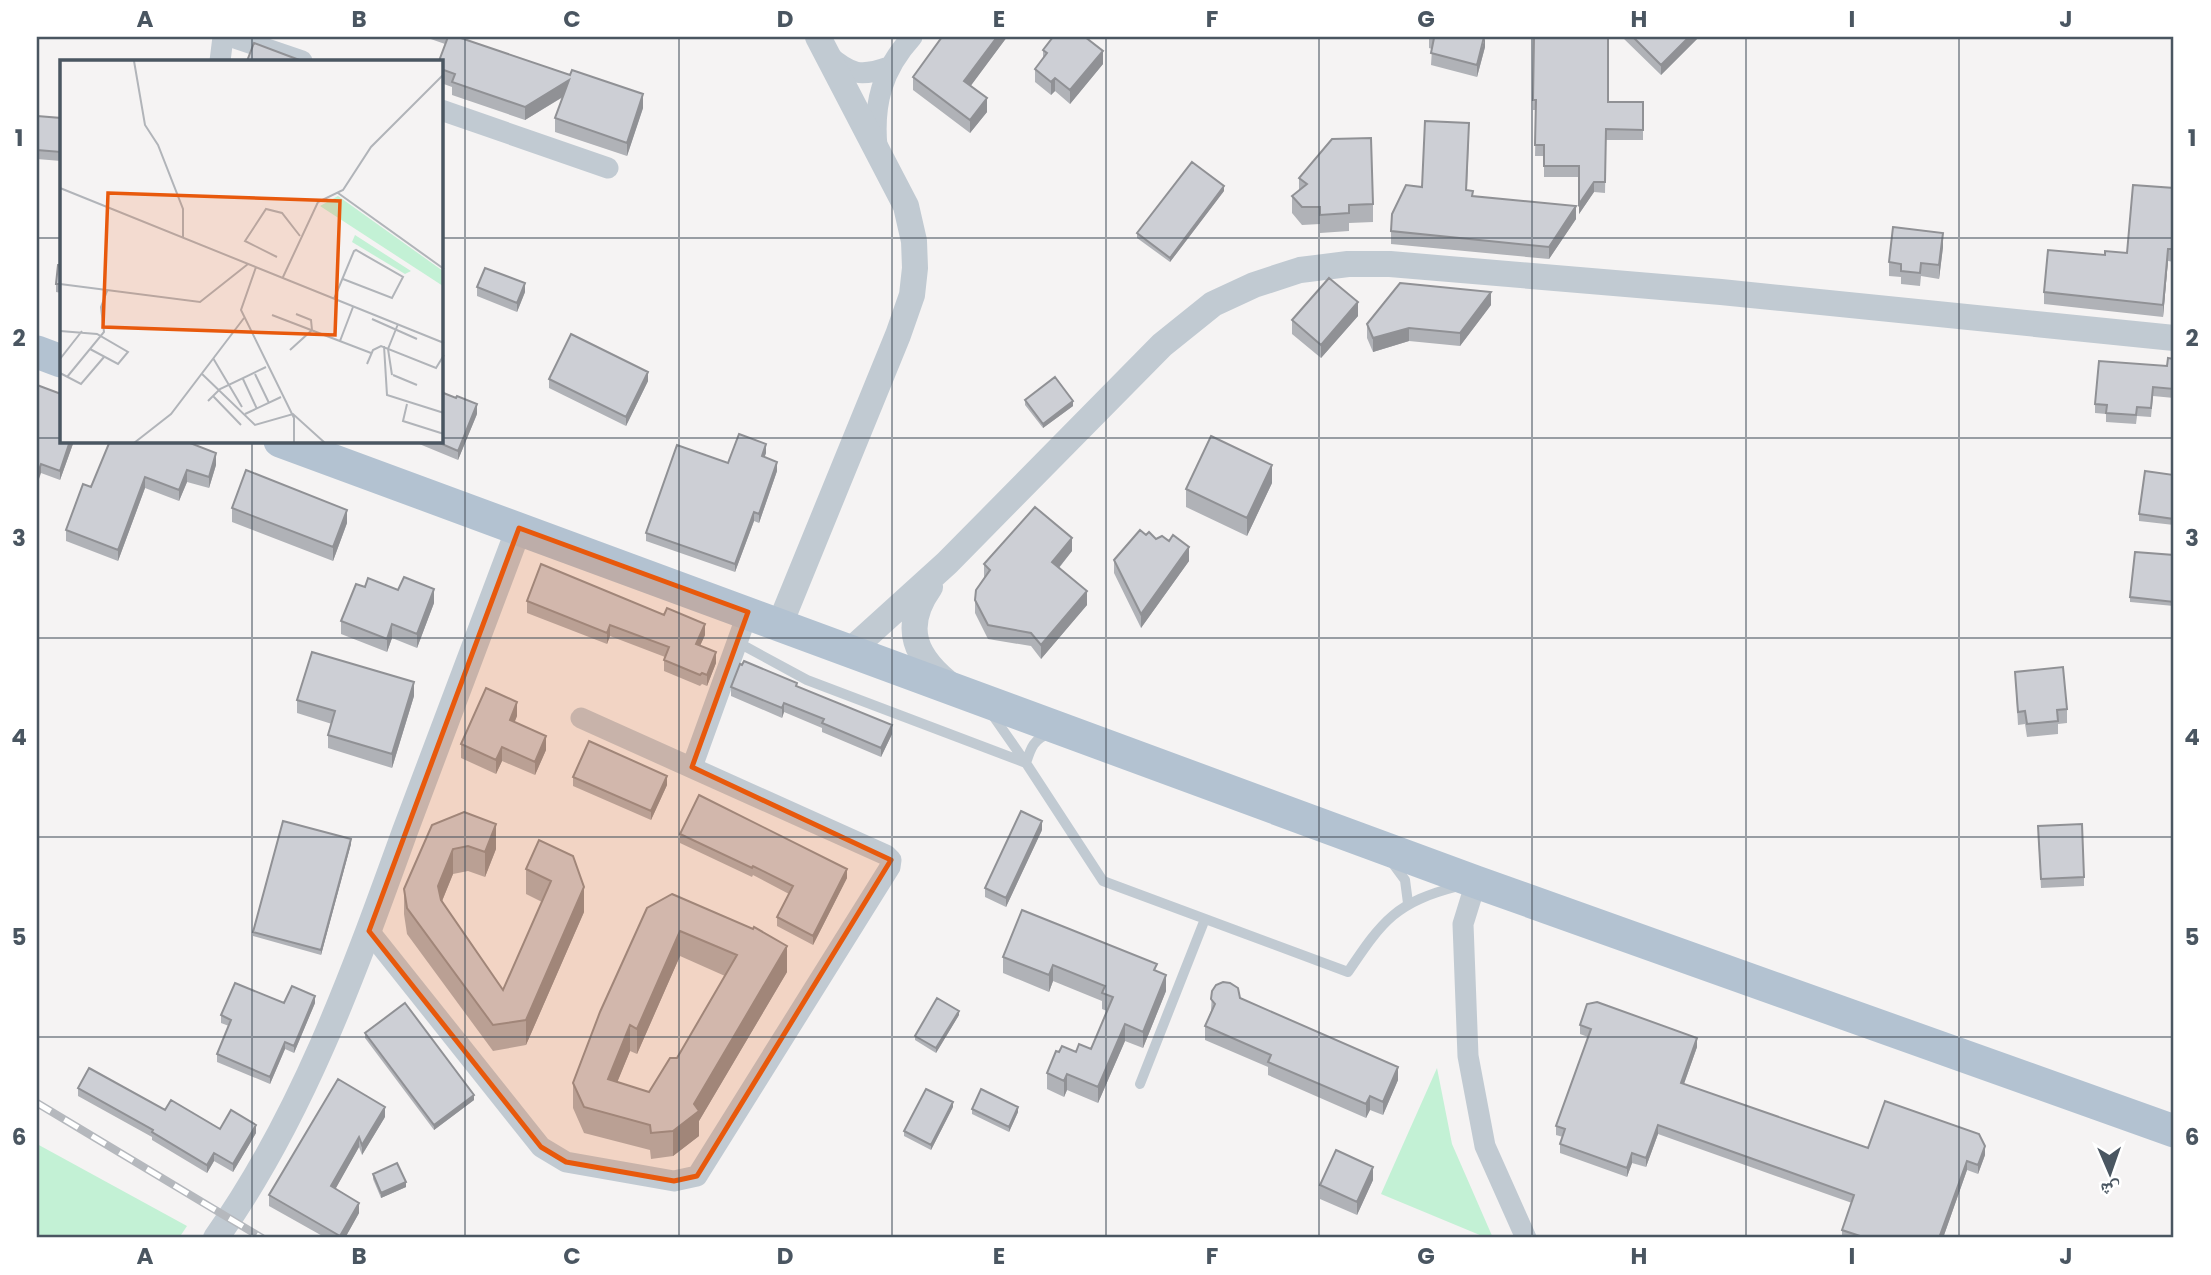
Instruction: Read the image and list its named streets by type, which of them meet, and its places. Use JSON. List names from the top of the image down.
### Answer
{
  "north": "bottom",
  "grid": {
    "columns": [
      "A",
      "B",
      "C",
      "D",
      "E",
      "F",
      "G",
      "H",
      "I",
      "J"
    ],
    "rows": [
      "1",
      "2",
      "3",
      "4",
      "5",
      "6"
    ]
  }
}
